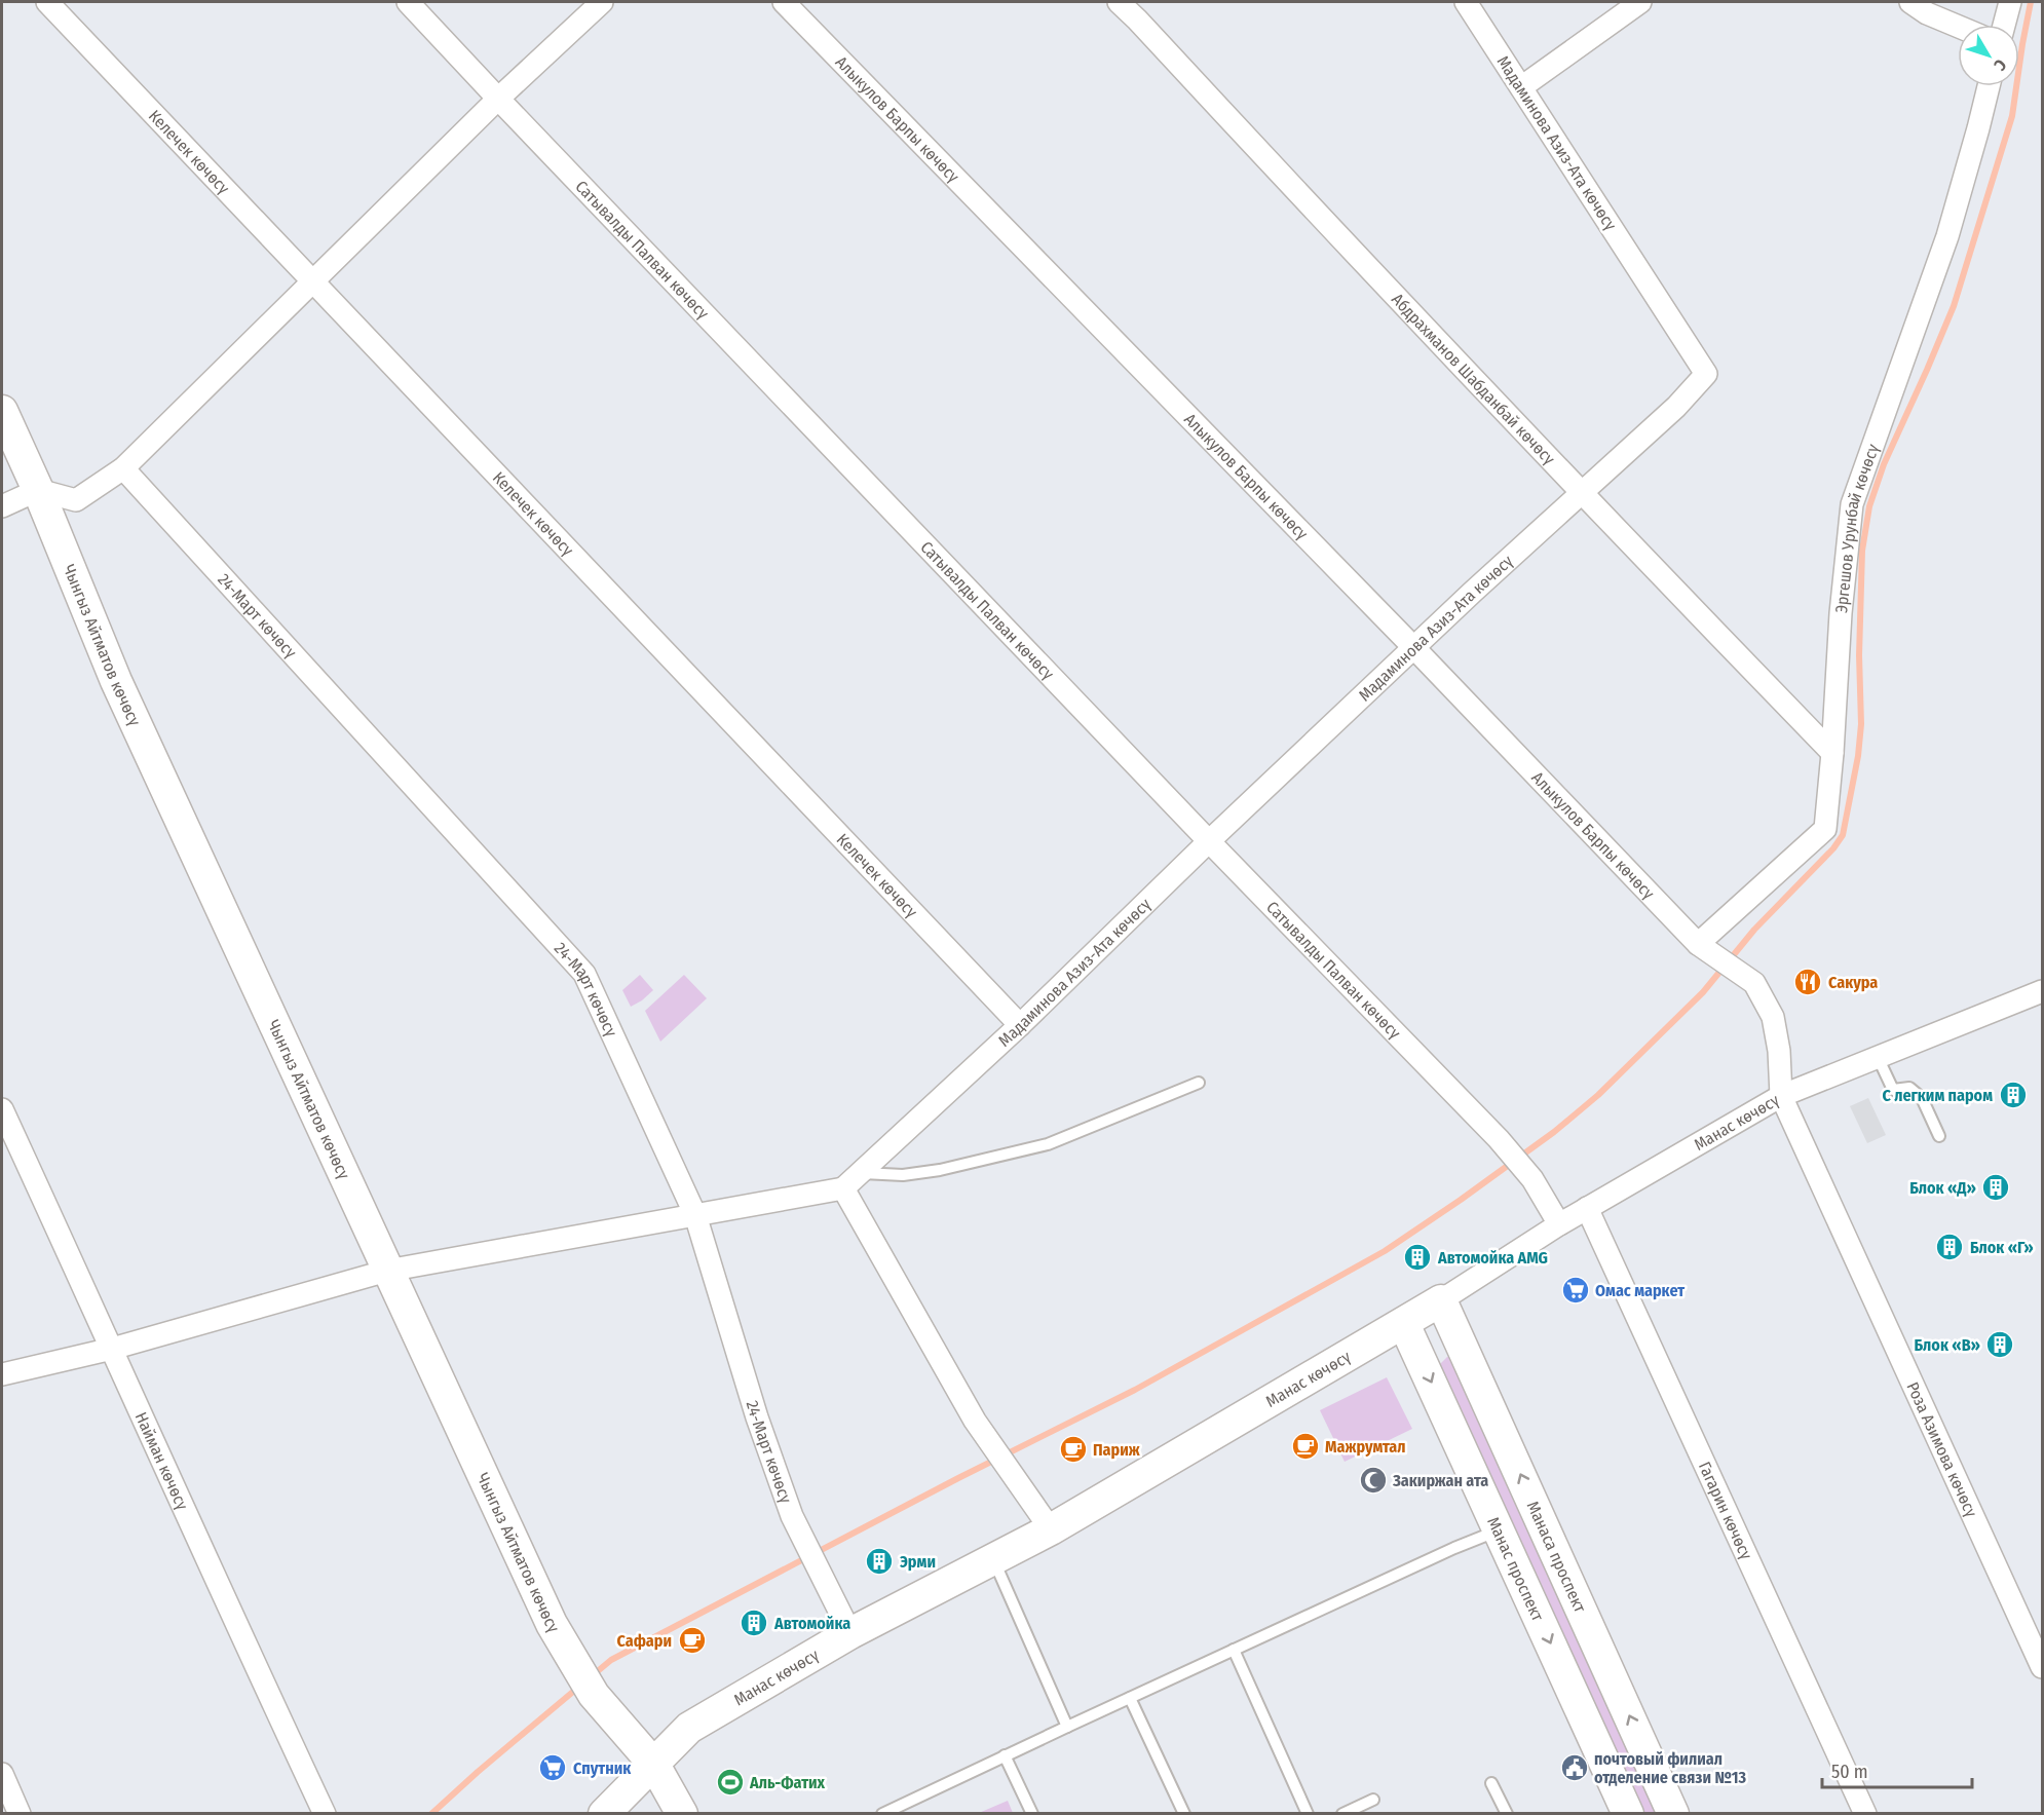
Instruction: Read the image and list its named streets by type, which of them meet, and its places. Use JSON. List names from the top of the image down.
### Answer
{
  "streets": {
    "main road": [
      "Чынгыз Айтматов көчөсү",
      "Манас көчөсү",
      "Манаса проспект",
      "Манас проспект"
    ],
    "street": [
      "Алыкулов Барпы көчөсү",
      "Мадаминова Азиз-Ата көчөсү",
      "Келечек көчөсү",
      "Сатывалды Палван көчөсү",
      "Абдрахманов Шабданбай көчөсү",
      "Эргешов Урунбай көчөсү",
      "24-Март көчөсү",
      "Роза Азимова көчөсү",
      "Найман көчөсү",
      "Гагарин көчөсү"
    ]
  },
  "crossings": [
    ["Алыкулов Барпы көчөсү", "Мадаминова Азиз-Ата көчөсү"],
    ["Алыкулов Барпы көчөсү", "Эргешов Урунбай көчөсү"],
    ["Алыкулов Барпы көчөсү", "Манас көчөсү"],
    ["Алыкулов Барпы көчөсү", "Роза Азимова көчөсү"],
    ["Мадаминова Азиз-Ата көчөсү", "Келечек көчөсү"],
    ["Мадаминова Азиз-Ата көчөсү", "Сатывалды Палван көчөсү"],
    ["Мадаминова Азиз-Ата көчөсү", "Абдрахманов Шабданбай көчөсү"],
    ["Сатывалды Палван көчөсү", "Манас көчөсү"],
    ["Абдрахманов Шабданбай көчөсү", "Эргешов Урунбай көчөсү"],
    ["24-Март көчөсү", "Манас көчөсү"],
    ["Чынгыз Айтматов көчөсү", "Манас көчөсү"],
    ["Манас көчөсү", "Роза Азимова көчөсү"],
    ["Манас көчөсү", "Гагарин көчөсү"],
    ["Манас көчөсү", "Манаса проспект"],
    ["Манас көчөсү", "Манас проспект"]
  ],
  "one_way": ["Манаса проспект", "Манас проспект"],
  "places": {
    "restaurant": ["Сакура"],
    "building": [
      "С легким паром",
      "Блок «Д»",
      "Блок «Г»",
      "Автомойка AMG",
      "Блок «В»",
      "Эрми",
      "Автомойка"
    ],
    "supermarket": ["Омас маркет", "Спутник"],
    "cafe": ["Мажрумтал", "Париж", "Сафари"],
    "mosque": ["Закиржан ата"],
    "public building": ["почтовый филиал отделение связи №13"],
    "sports": ["Аль-Фатих"]
  },
  "scale_bar": "50 m",
  "north": "bottom right"
}
